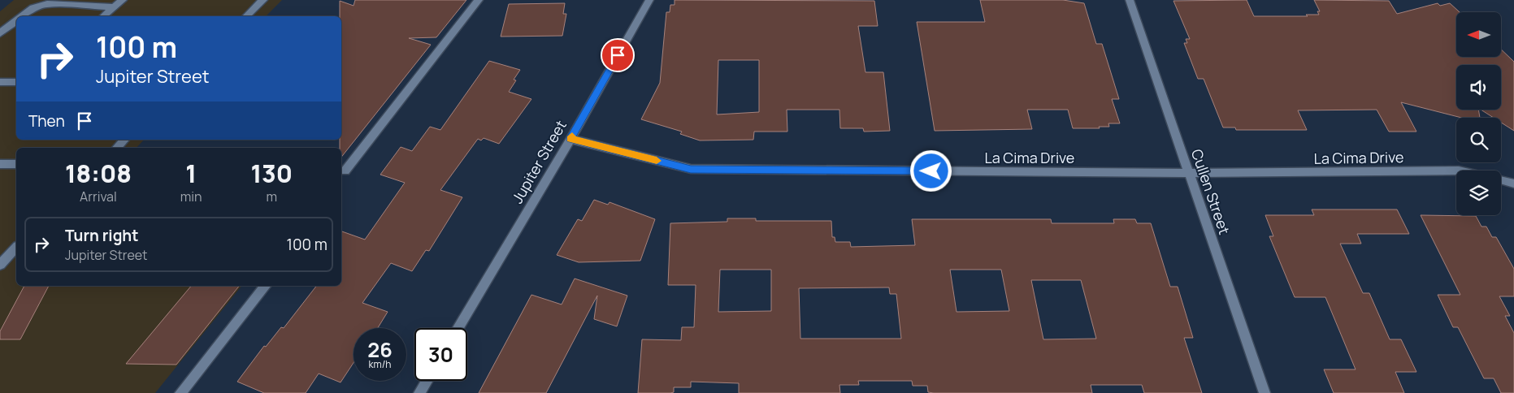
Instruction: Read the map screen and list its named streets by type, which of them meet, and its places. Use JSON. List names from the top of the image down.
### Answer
{
  "streets": {
    "street": ["La Cima Drive", "Jupiter Street", "Cullen Street"]
  },
  "crossings": [
    ["La Cima Drive", "Jupiter Street"],
    ["La Cima Drive", "Cullen Street"]
  ],
  "north": "left",
  "page": {
    "turn": ["100 m", "Jupiter Street"],
    "then": "Then",
    "eta": [
      "18:08",
      "Arrival",
      "1",
      "min",
      "130",
      "m"
    ],
    "list": [
      {
        "name": "Turn right",
        "note": "Jupiter Street",
        "value": "100 m"
      }
    ],
    "speed": "26 km/h",
    "limit": "30"
  }
}
